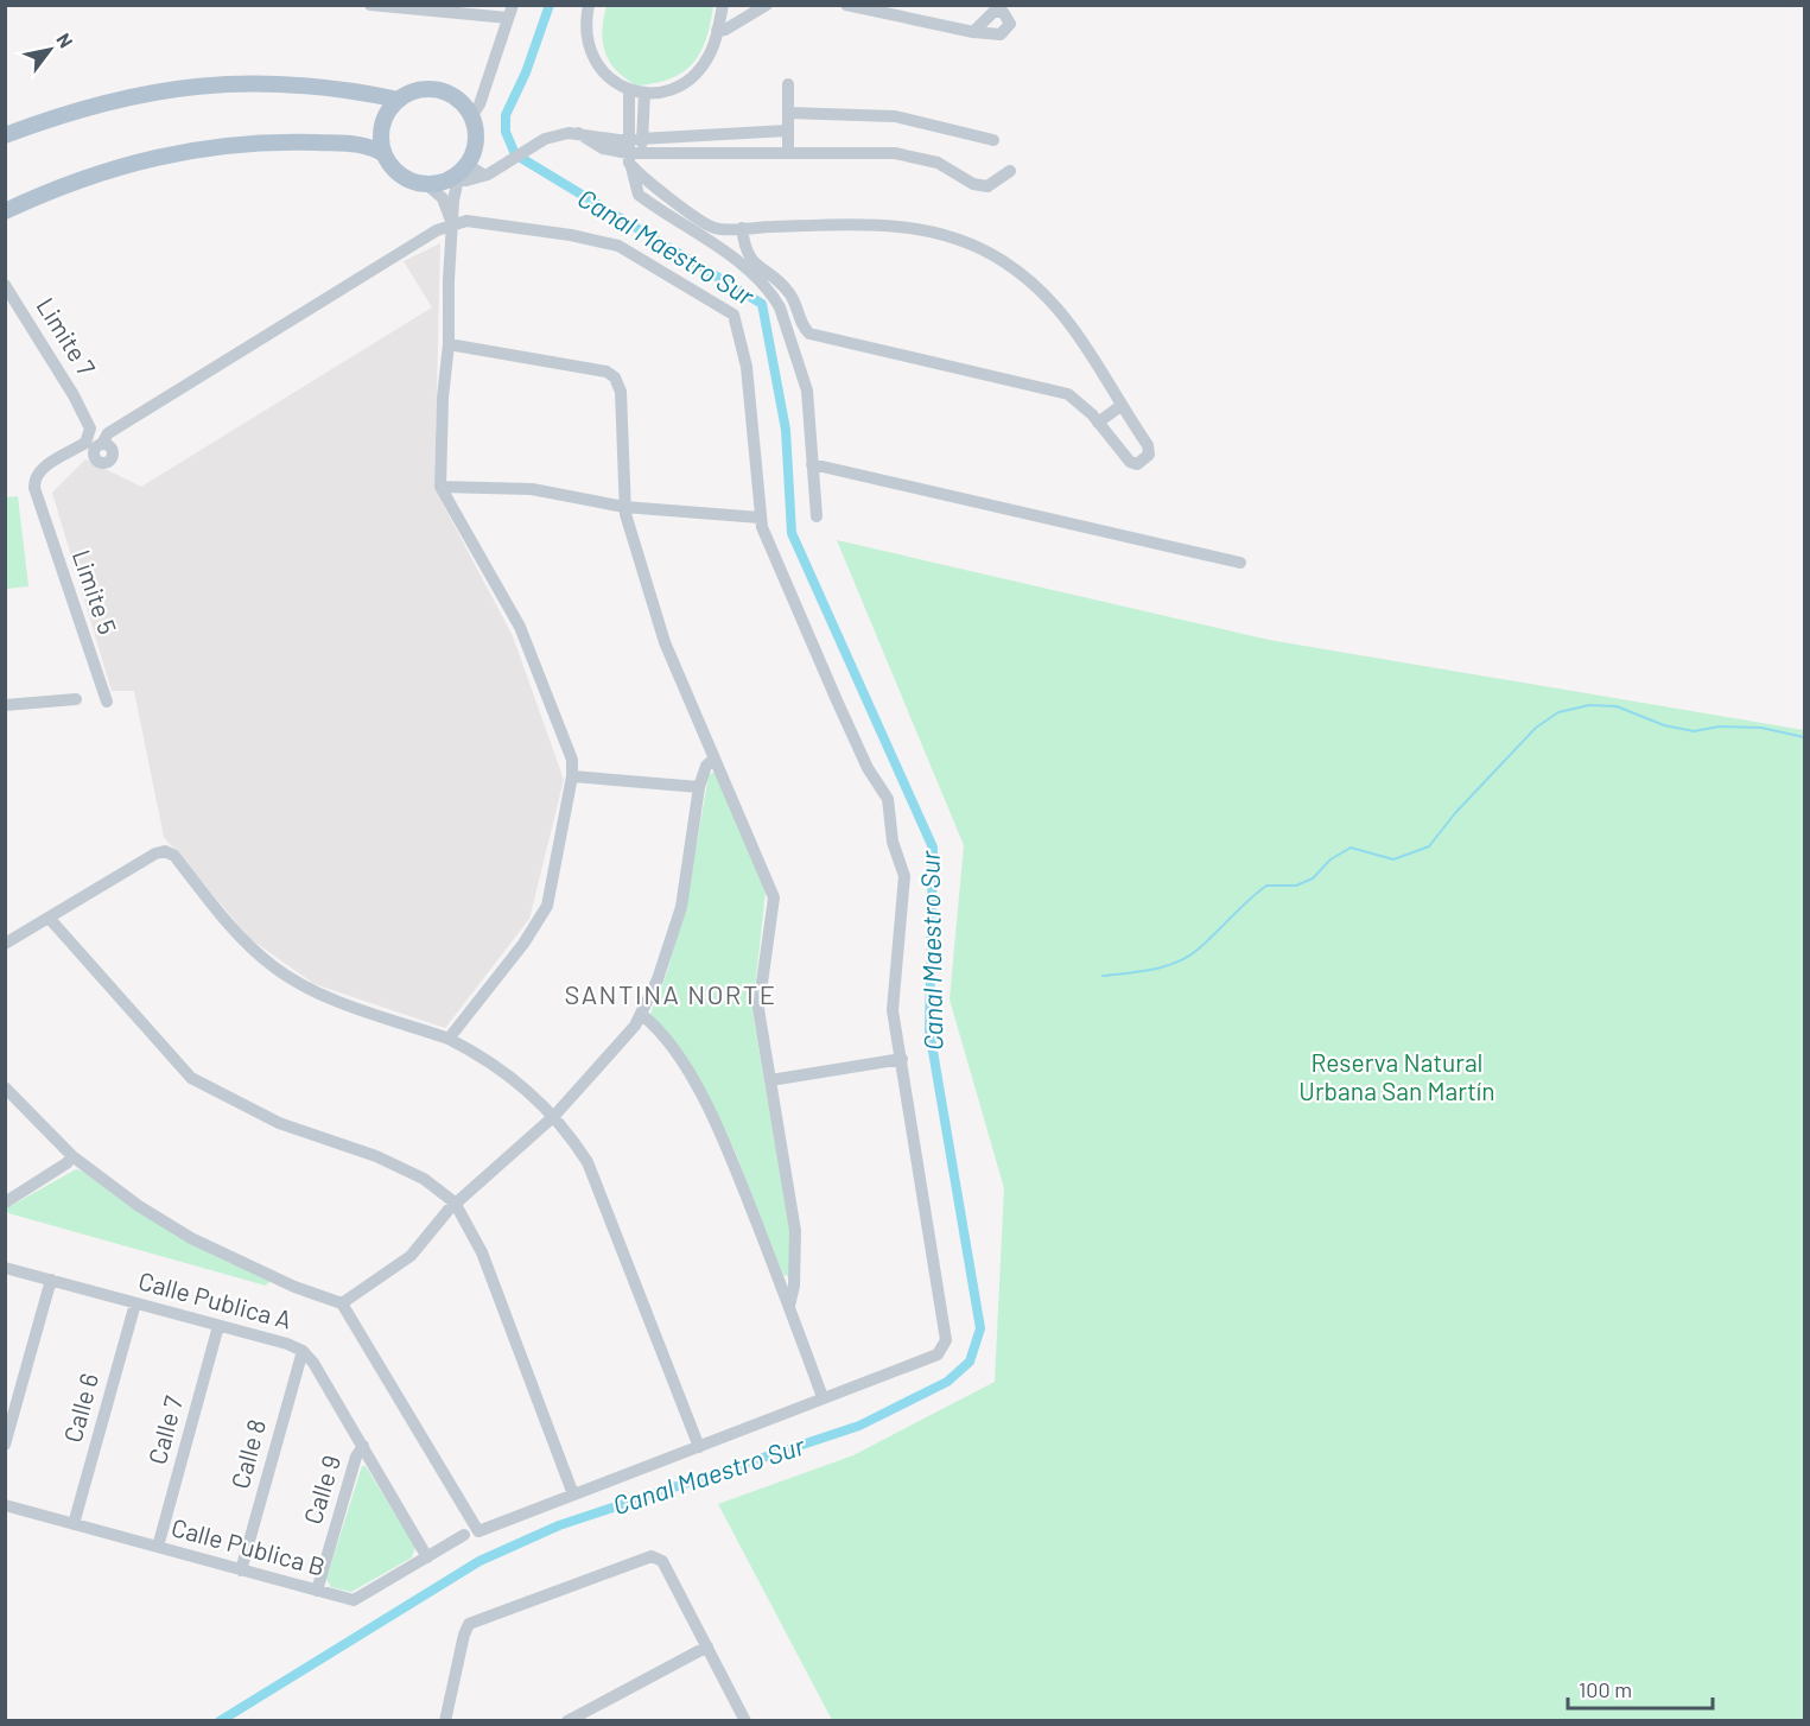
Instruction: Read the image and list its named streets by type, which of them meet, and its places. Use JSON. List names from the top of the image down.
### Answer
{
  "streets": {
    "street": [
      "Limite 7",
      "Limite 5",
      "Calle Publica A",
      "Calle 6",
      "Calle 7",
      "Calle 8",
      "Calle 9",
      "Calle Publica B"
    ]
  },
  "crossings": [
    ["Limite 7", "Limite 5"],
    ["Calle Publica A", "Calle 6"],
    ["Calle Publica A", "Calle 7"],
    ["Calle Publica A", "Calle 8"],
    ["Calle Publica A", "Calle 9"],
    ["Calle Publica A", "Calle Publica B"],
    ["Calle 6", "Calle Publica B"],
    ["Calle 7", "Calle Publica B"],
    ["Calle 8", "Calle Publica B"],
    ["Calle 9", "Calle Publica B"]
  ],
  "districts": ["SANTINA NORTE"],
  "water": ["Canal Maestro Sur"],
  "parks": ["Reserva Natural Urbana San Martín"],
  "scale_bar": "100 m",
  "north": "top right"
}
